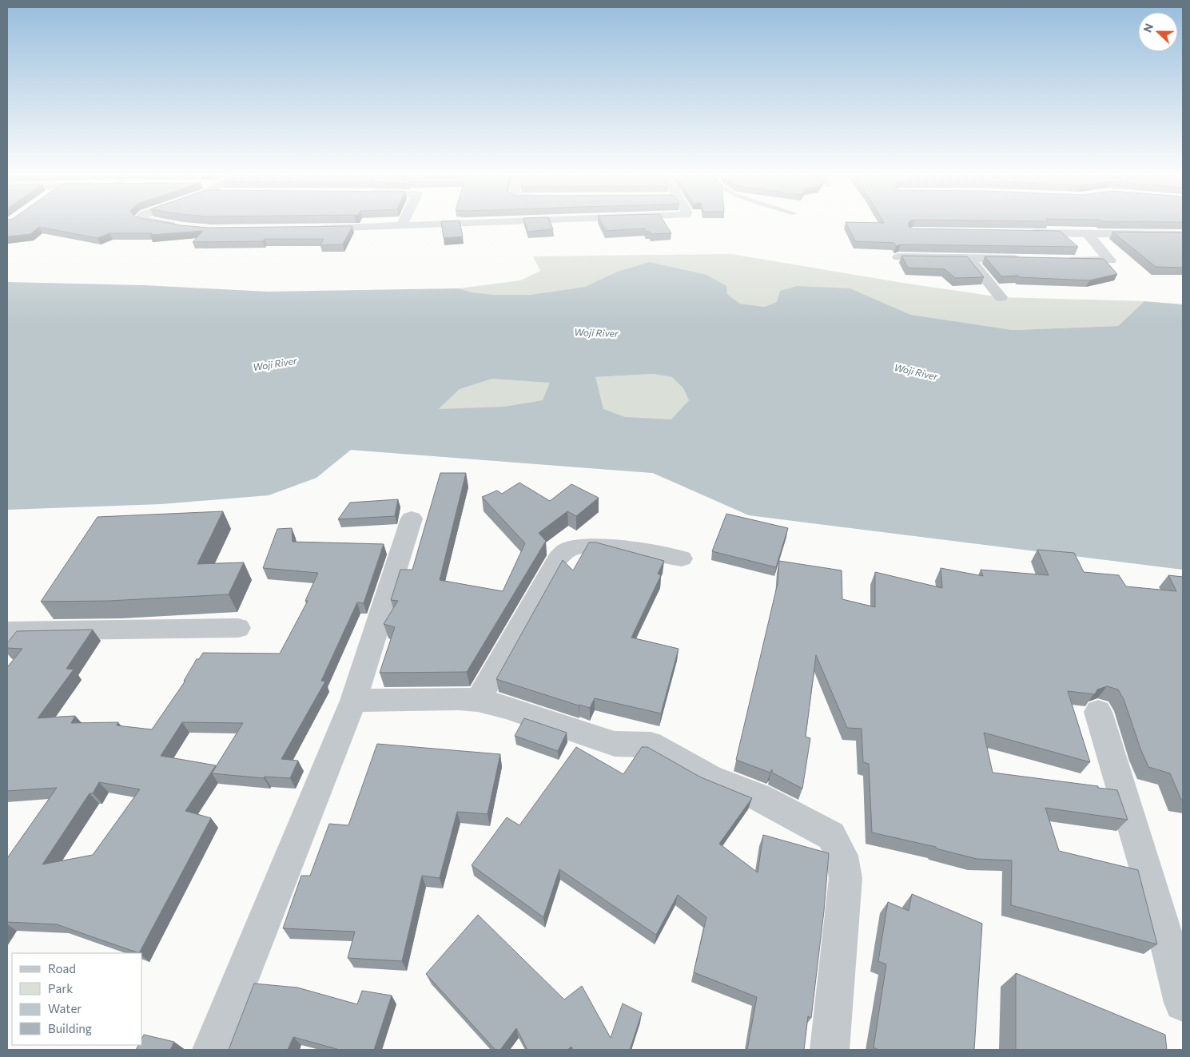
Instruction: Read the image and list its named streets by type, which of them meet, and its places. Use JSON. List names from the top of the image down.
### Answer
{
  "water": ["Woji River"],
  "legend": [
    "Road",
    "Park",
    "Water",
    "Building"
  ],
  "north": "left"
}
